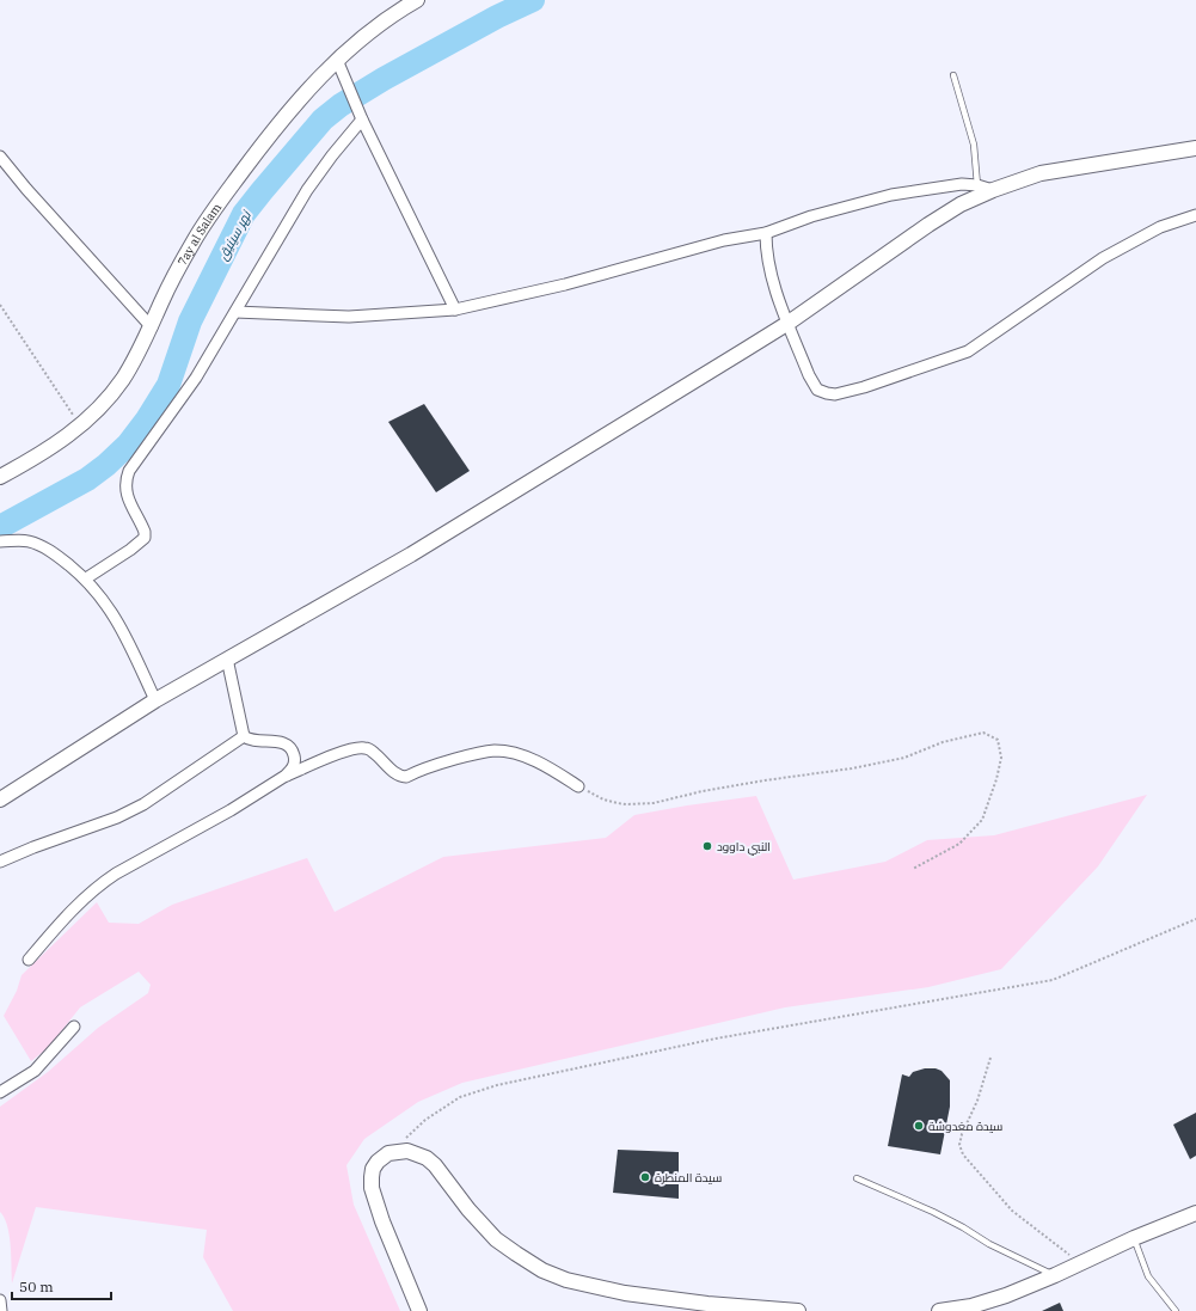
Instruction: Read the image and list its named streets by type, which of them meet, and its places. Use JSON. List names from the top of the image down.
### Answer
{
  "streets": {
    "street": ["7ay al Salam"]
  },
  "water": ["نهر سينيق"],
  "places": ["النبي داوود", "سيدة مغدوشة", "سيدة المنطرة"],
  "scale_bar": "50 m"
}
